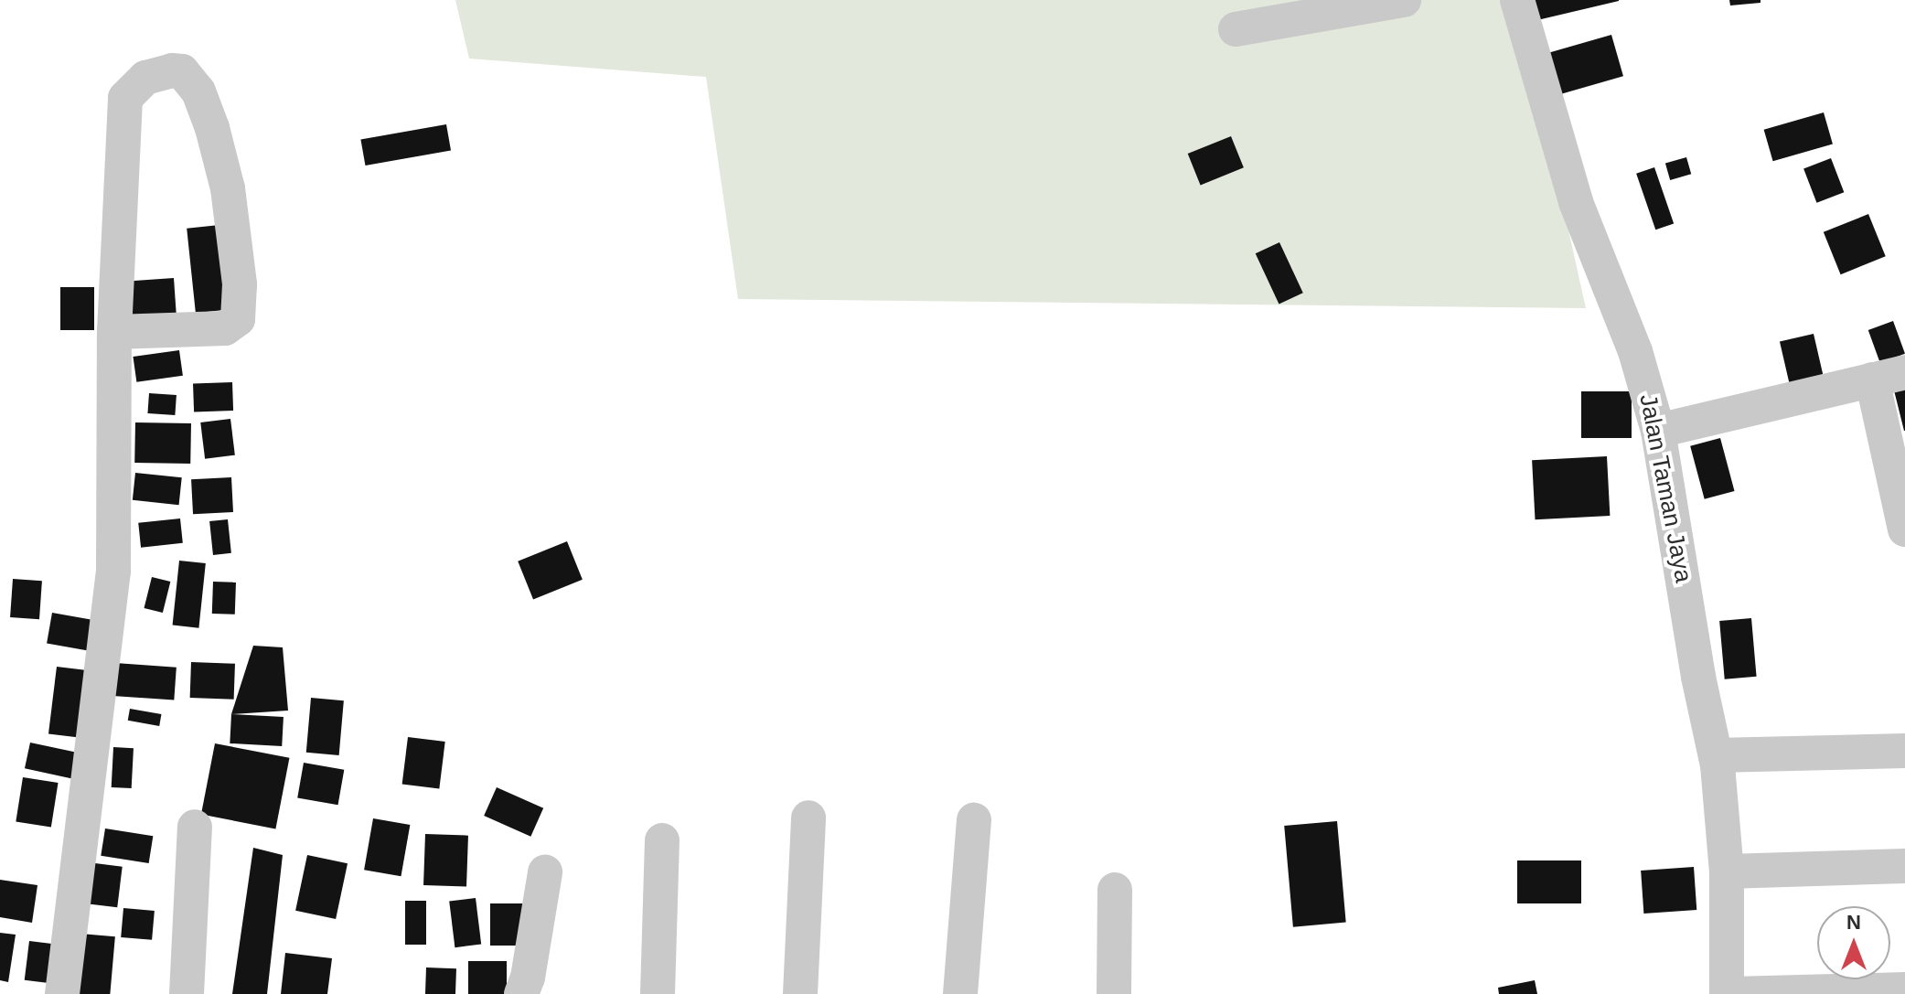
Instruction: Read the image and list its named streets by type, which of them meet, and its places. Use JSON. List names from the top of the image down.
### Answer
{
  "streets": {
    "street": ["Jalan Taman Jaya"]
  },
  "north": "top"
}
